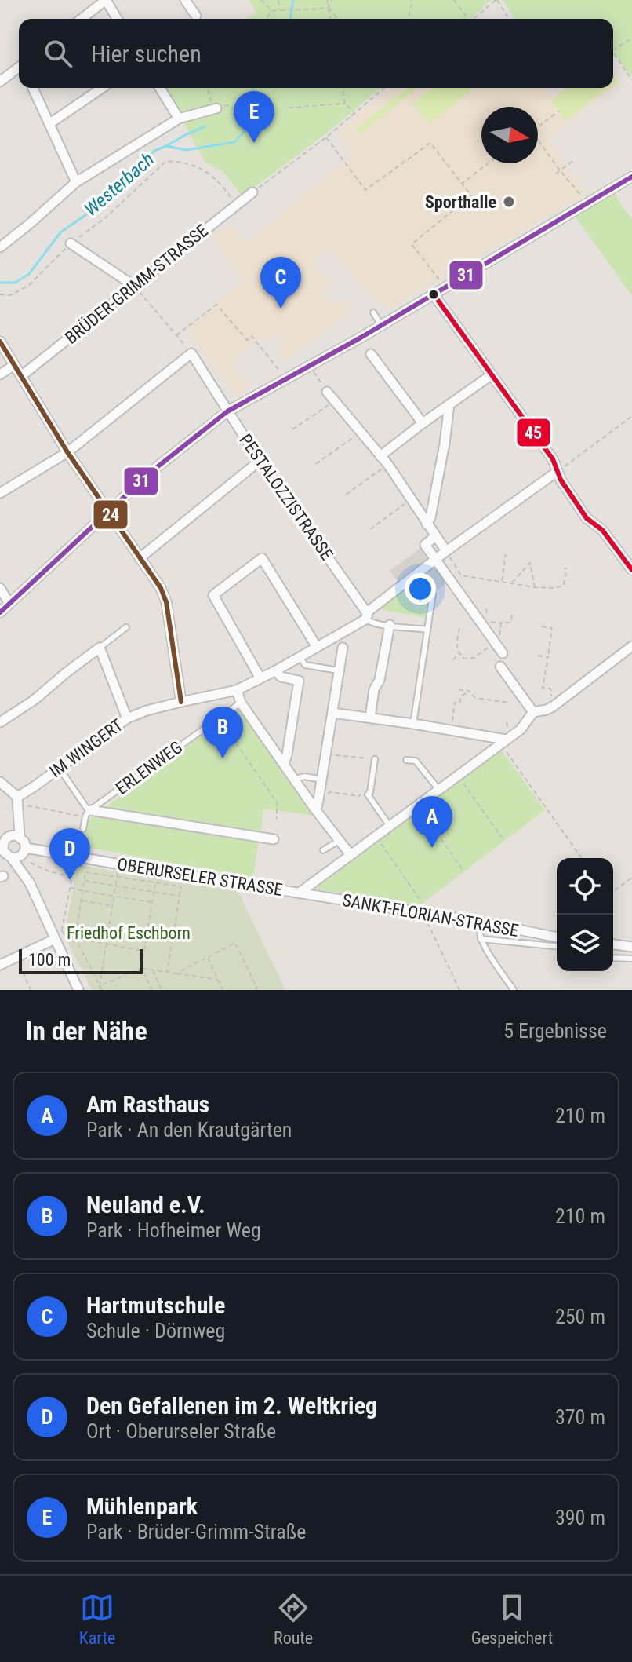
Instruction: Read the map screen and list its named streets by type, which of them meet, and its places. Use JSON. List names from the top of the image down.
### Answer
{
  "streets": {
    "street": [
      "BRÜDER-GRIMM-STRASSE",
      "PESTALOZZISTRASSE",
      "IM WINGERT",
      "OBERURSELER STRASSE",
      "SANKT-FLORIAN-STRASSE"
    ],
    "lane": ["ERLENWEG"]
  },
  "crossings": [
    ["PESTALOZZISTRASSE", "IM WINGERT"],
    ["OBERURSELER STRASSE", "SANKT-FLORIAN-STRASSE"]
  ],
  "water": ["Westerbach"],
  "parks": ["Friedhof Eschborn"],
  "places": ["Sporthalle"],
  "lines": ["transit line 31", "transit line 45", "transit line 24"],
  "scale_bar": "100 m",
  "north": "right",
  "page": {
    "search": "Hier suchen",
    "pins": [
      "E",
      "C",
      "B",
      "A",
      "D"
    ],
    "scale": "100 m",
    "heading": ["In der Nähe", "5 Ergebnisse"],
    "list": [
      {
        "mark": "A",
        "name": "Am Rasthaus",
        "note": "Park · An den Krautgärten",
        "value": "210 m"
      },
      {
        "mark": "B",
        "name": "Neuland e.V.",
        "note": "Park · Hofheimer Weg",
        "value": "210 m"
      },
      {
        "mark": "C",
        "name": "Hartmutschule",
        "note": "Schule · Dörnweg",
        "value": "250 m"
      },
      {
        "mark": "D",
        "name": "Den Gefallenen im 2. Weltkrieg",
        "note": "Ort · Oberurseler Straße",
        "value": "370 m"
      },
      {
        "mark": "E",
        "name": "Mühlenpark",
        "note": "Park · Brüder-Grimm-Straße",
        "value": "390 m"
      }
    ],
    "nav": ["Karte", "Route", "Gespeichert"]
  }
}
